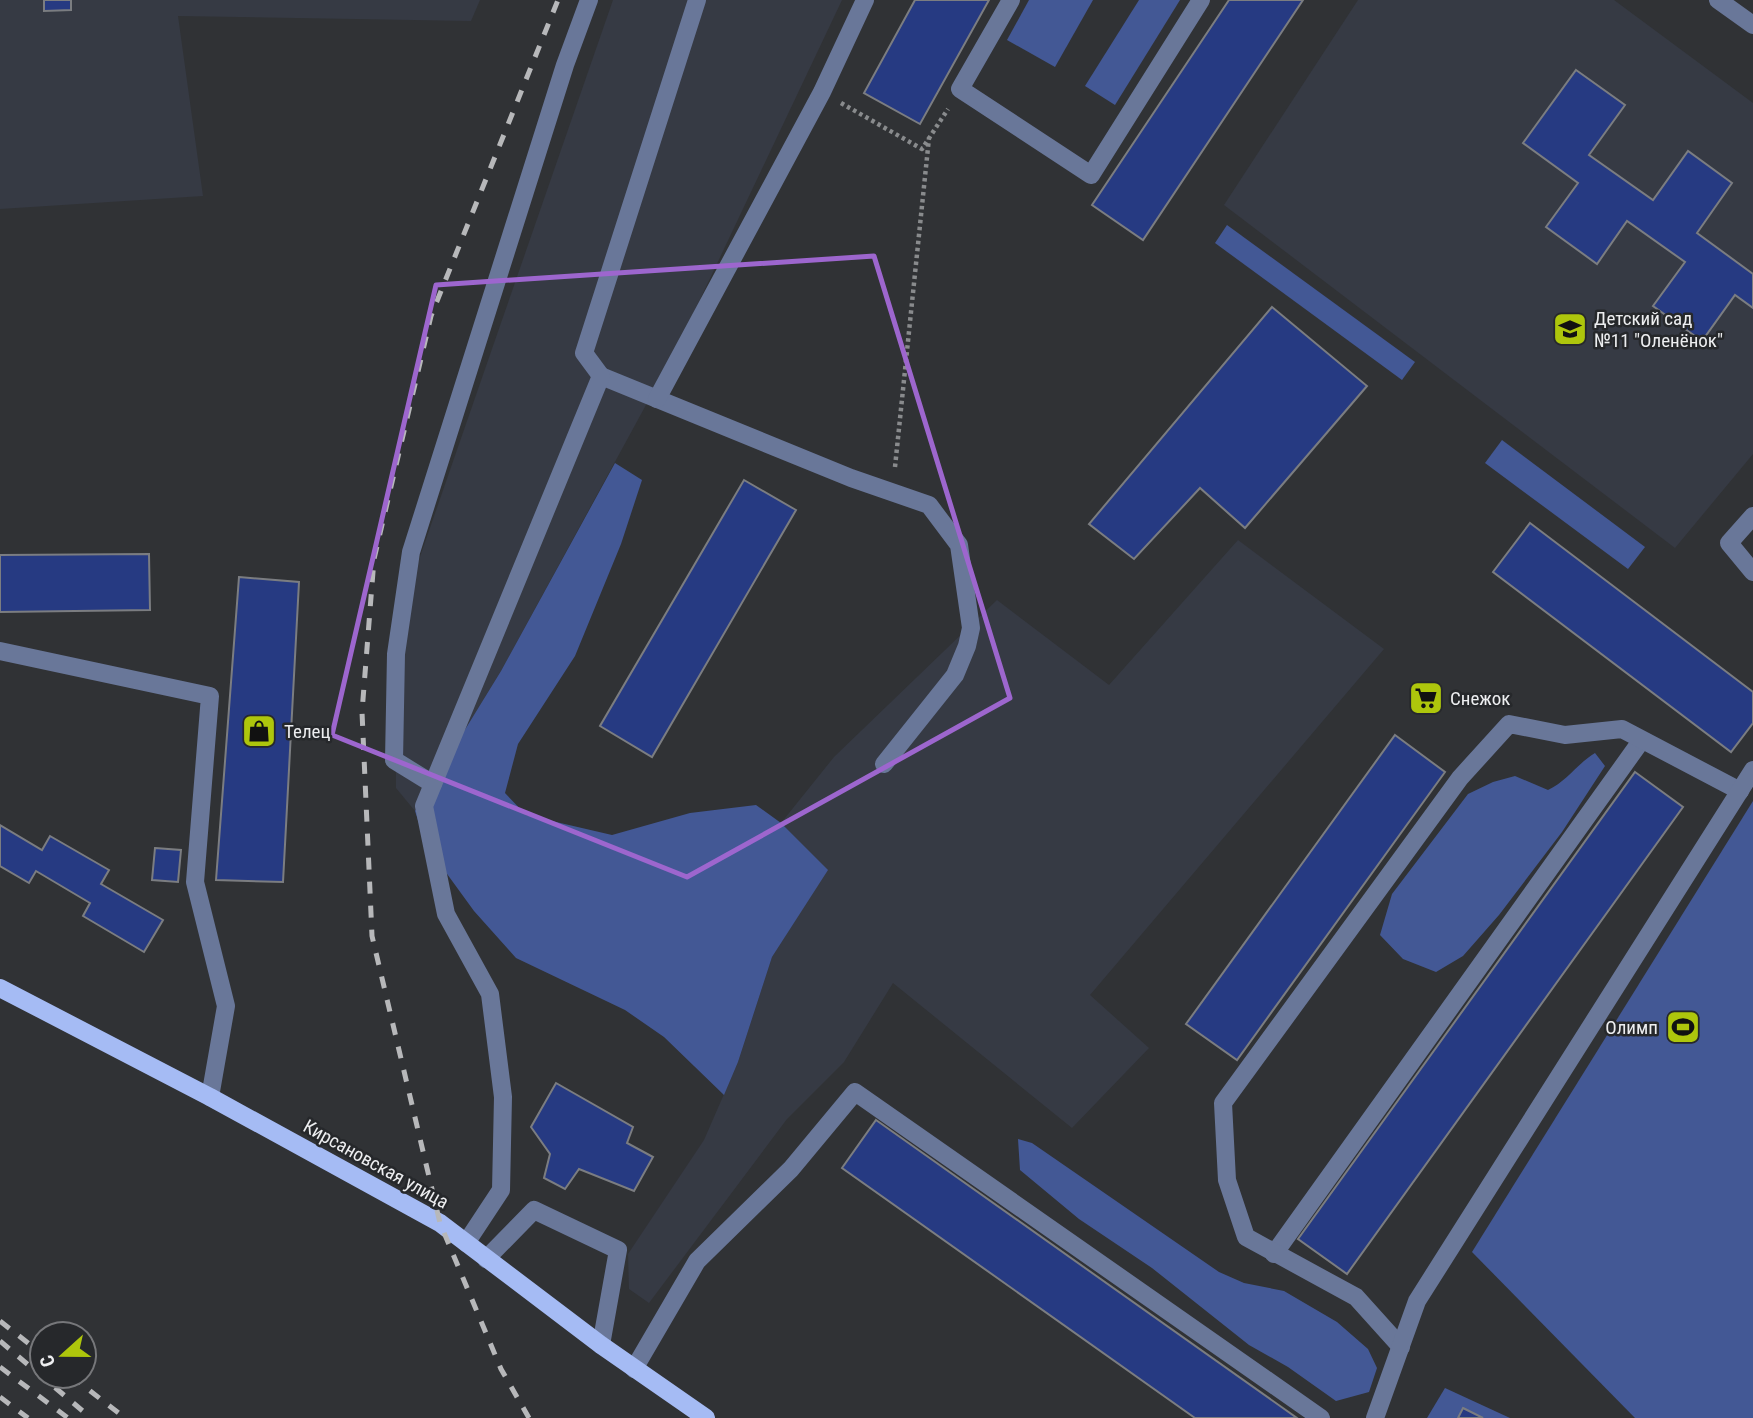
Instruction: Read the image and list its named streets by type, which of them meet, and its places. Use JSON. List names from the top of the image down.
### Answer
{
  "streets": {
    "main road": ["Кирсановская улица"]
  },
  "places": {
    "school or university": ["Детский сад №11 \"Оленёнок\""],
    "supermarket": ["Снежок"],
    "shop": ["Телец"],
    "sports": ["Олимп"]
  },
  "north": "left"
}
